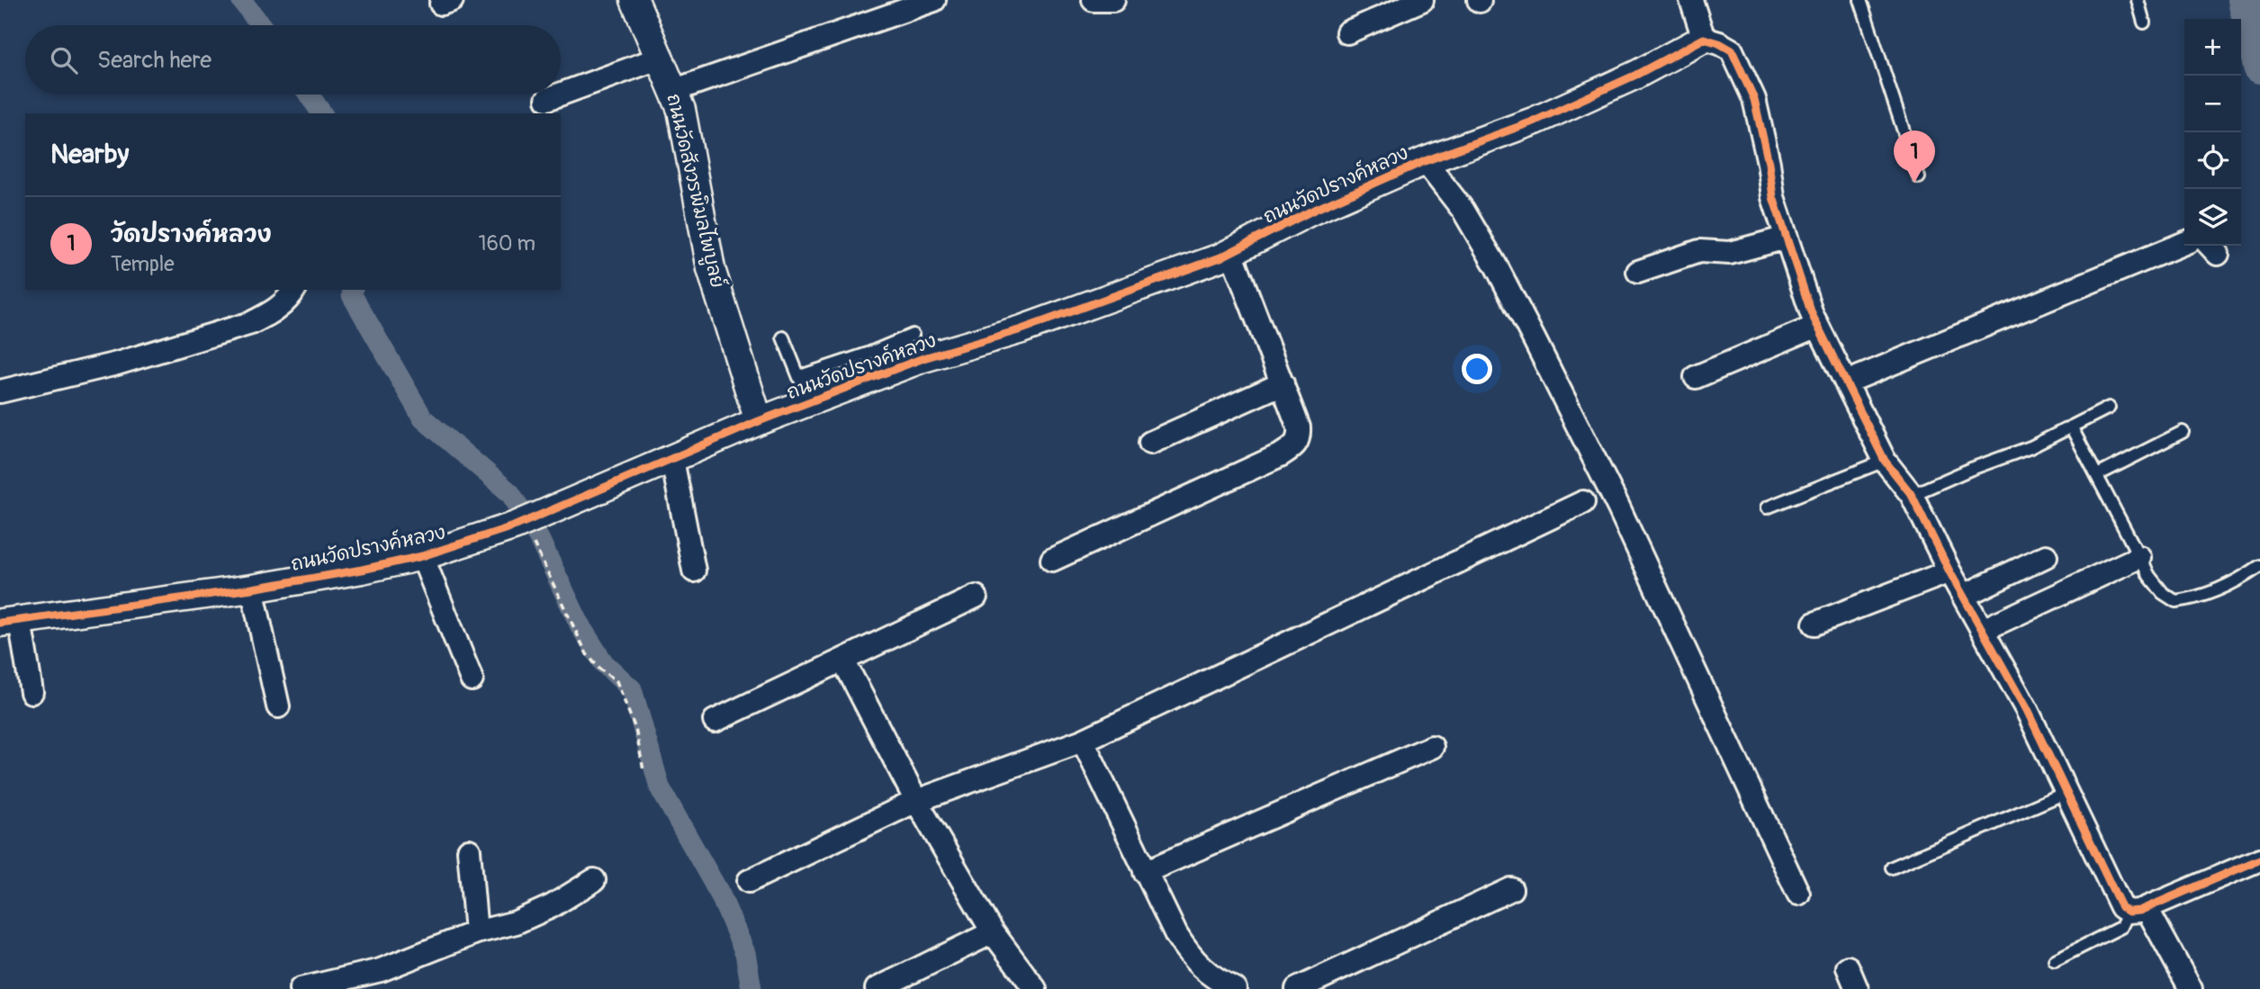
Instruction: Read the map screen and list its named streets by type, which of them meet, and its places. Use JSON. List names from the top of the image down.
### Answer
{
  "streets": {
    "street": ["ถนนวัดปรางค์หลวง", "ถนนวัดสังวรพิมลไพบูลย์"]
  },
  "crossings": [
    ["ถนนวัดปรางค์หลวง", "ถนนวัดสังวรพิมลไพบูลย์"]
  ],
  "page": {
    "map_buttons": ["+", "−"],
    "search": "Search here",
    "heading": "Nearby",
    "pins": "1",
    "list": [
      {
        "mark": "1",
        "name": "วัดปรางค์หลวง",
        "note": "Temple",
        "value": "160 m"
      }
    ]
  }
}
